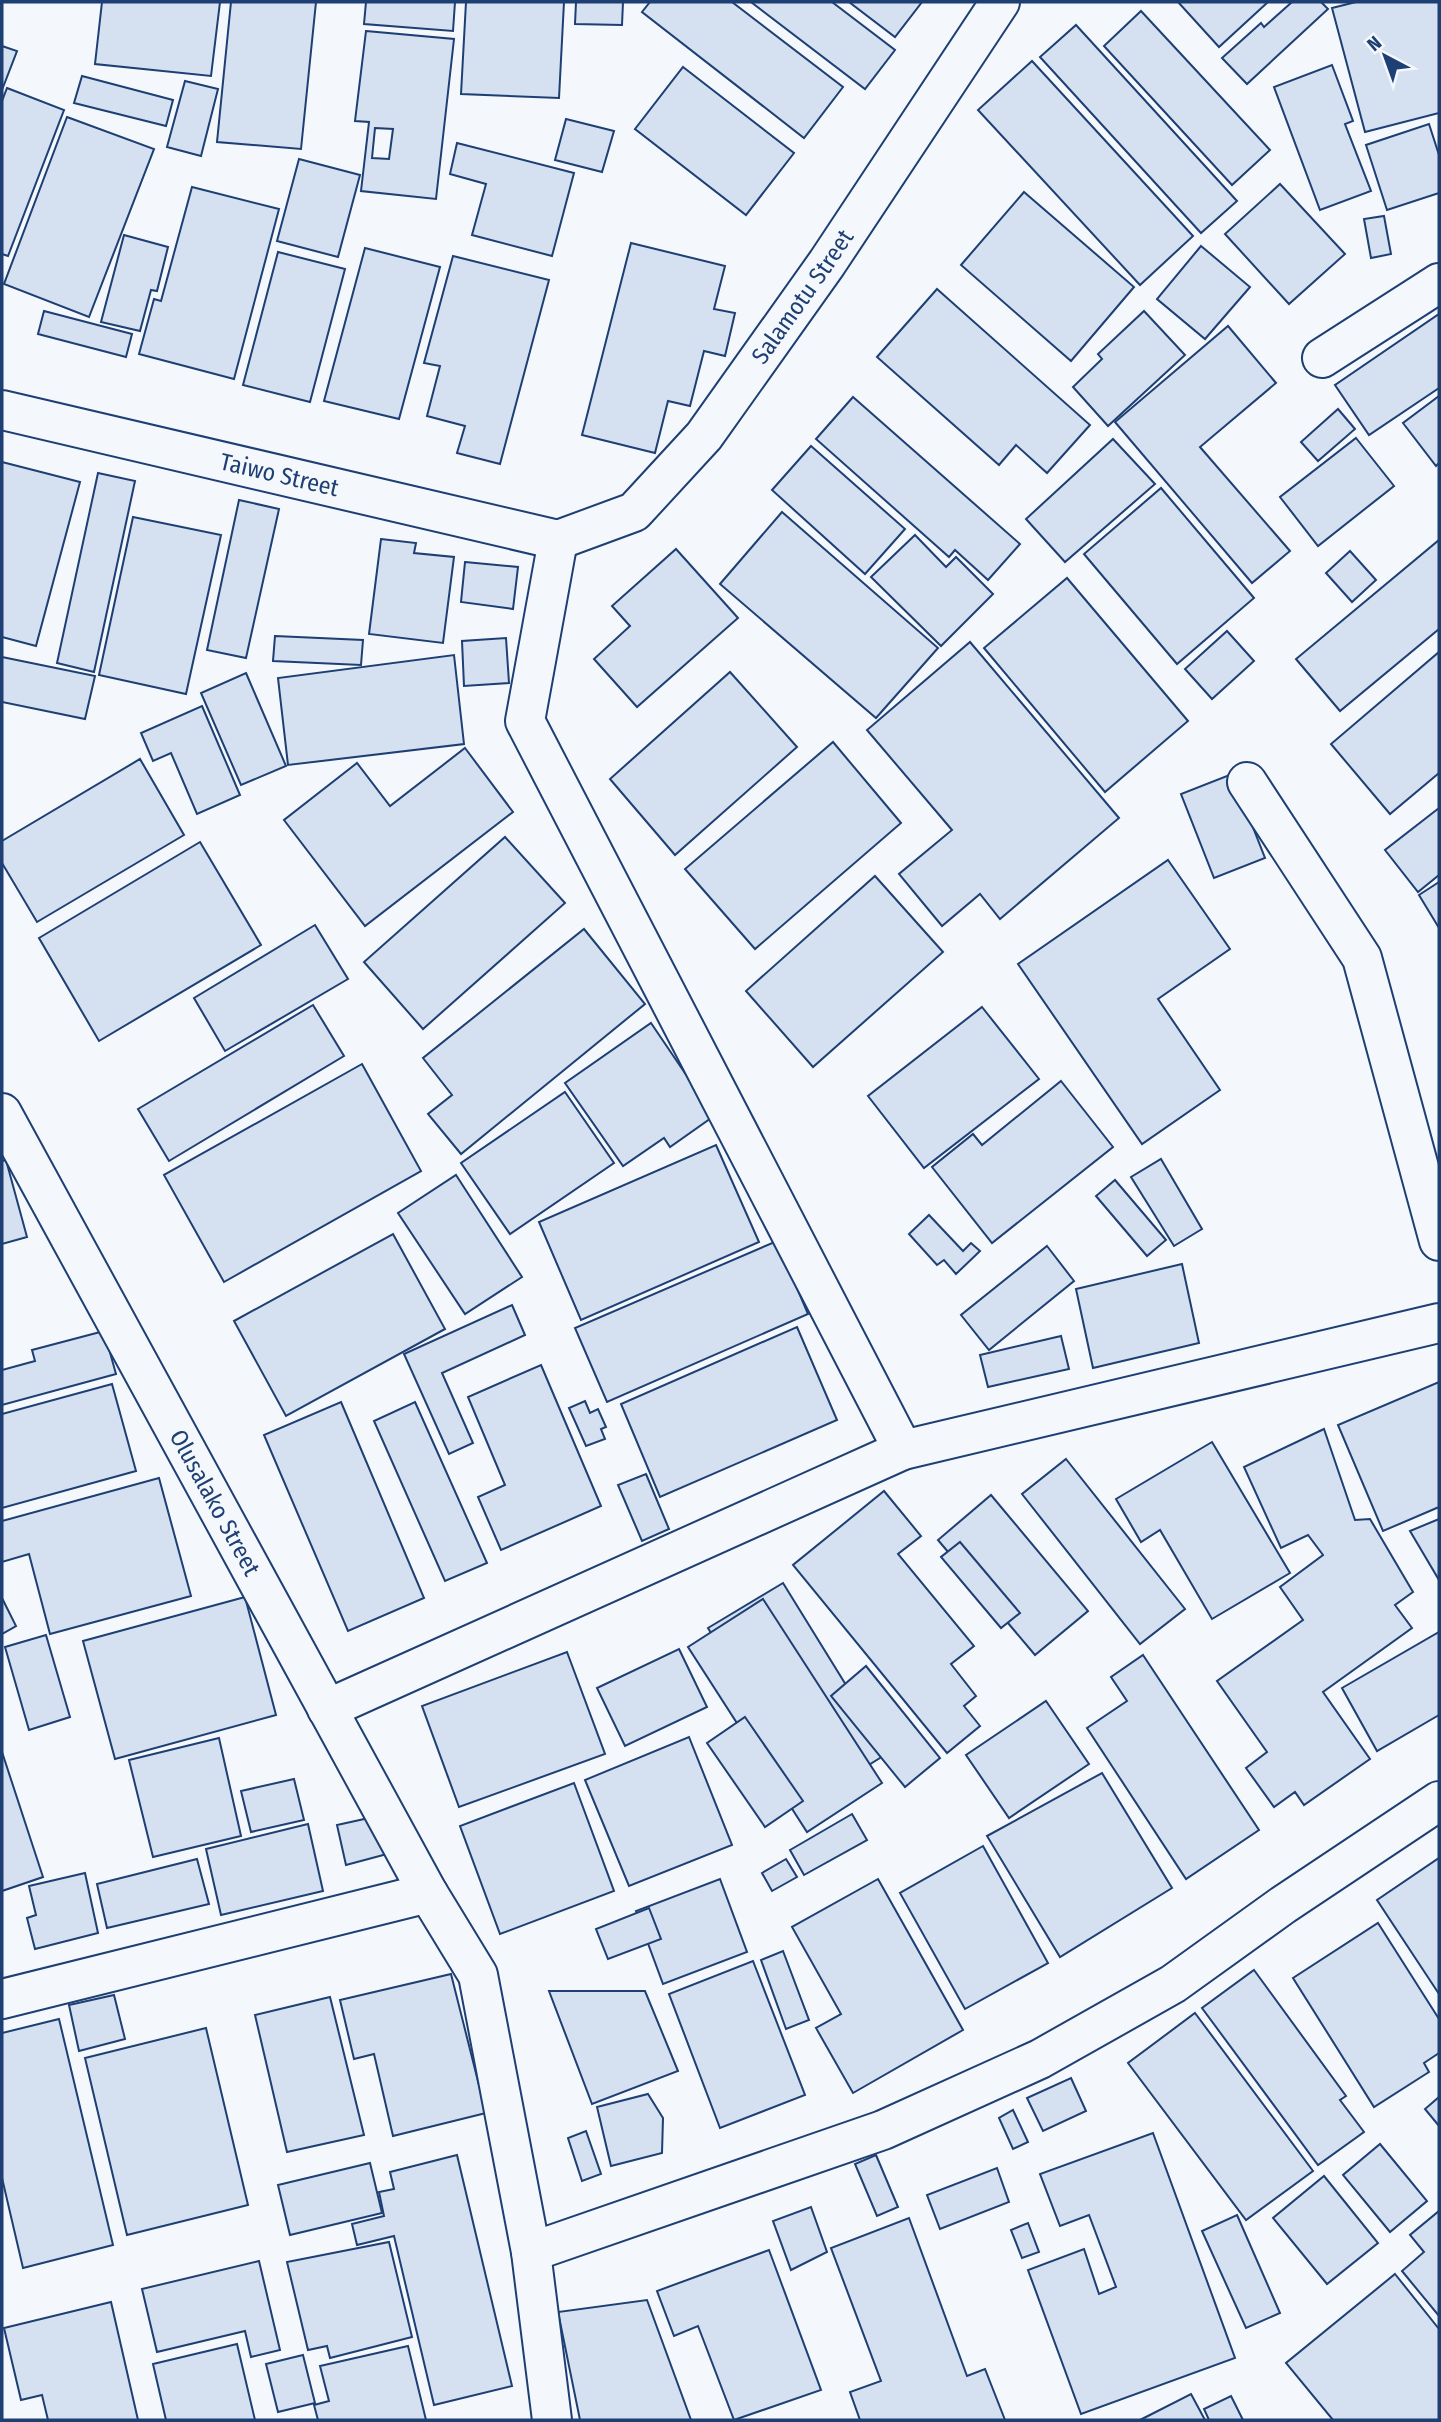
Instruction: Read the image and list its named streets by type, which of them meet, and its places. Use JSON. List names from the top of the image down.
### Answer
{
  "streets": {
    "street": ["Salamotu Street", "Taiwo Street", "Olusalako Street"]
  },
  "crossings": [
    ["Salamotu Street", "Taiwo Street"]
  ],
  "north": "top left"
}
